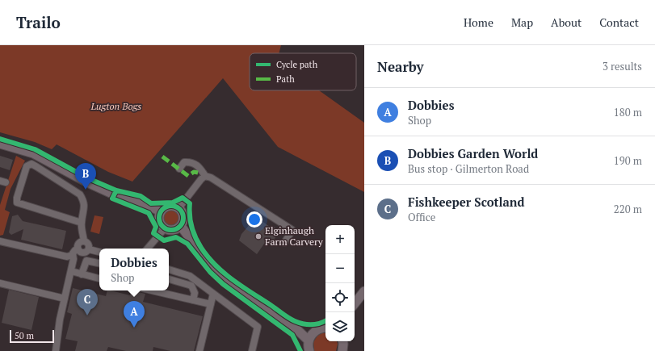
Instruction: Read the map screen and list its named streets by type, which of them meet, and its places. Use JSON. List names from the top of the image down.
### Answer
{
  "parks": ["Lugton Bogs"],
  "places": ["Elginhaugh Farm Carvery"],
  "legend": ["Cycle path", "Path"],
  "scale_bar": "50 m",
  "page": {
    "header": "Trailo",
    "nav": [
      "Home",
      "Map",
      "About",
      "Contact"
    ],
    "heading": ["Nearby", "3 results"],
    "list": [
      {
        "mark": "A",
        "name": "Dobbies",
        "note": "Shop",
        "value": "180 m"
      },
      {
        "mark": "B",
        "name": "Dobbies Garden World",
        "note": "Bus stop · Gilmerton Road",
        "value": "190 m"
      },
      {
        "mark": "C",
        "name": "Fishkeeper Scotland",
        "note": "Office",
        "value": "220 m"
      }
    ],
    "pins": ["B", "C", "A"],
    "map_buttons": ["+", "−"],
    "popup": ["Dobbies", "Shop"],
    "scale": "50 m"
  }
}
